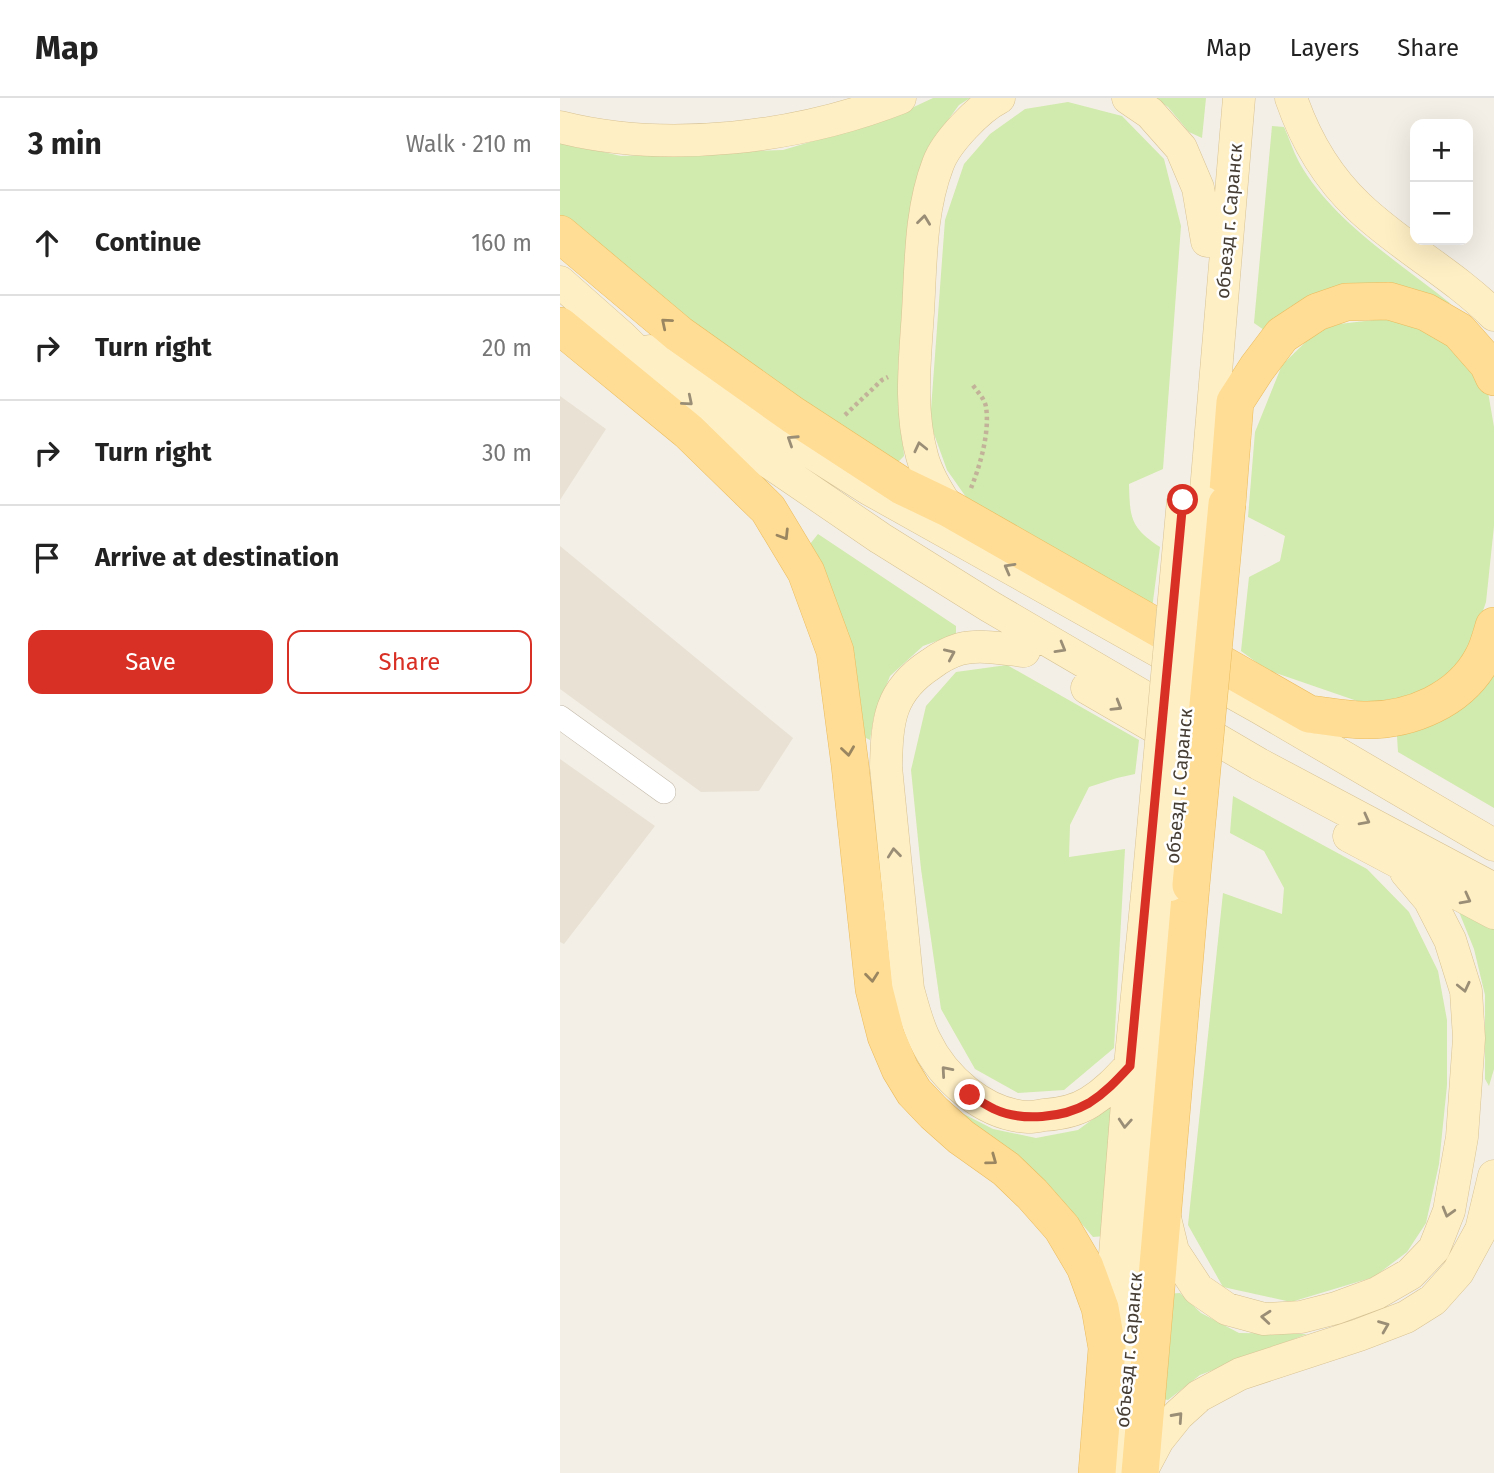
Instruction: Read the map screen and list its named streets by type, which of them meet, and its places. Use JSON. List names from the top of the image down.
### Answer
{
  "streets": {
    "main road": ["объезд г. Саранск"]
  },
  "page": {
    "header": "Map",
    "nav": ["Map", "Layers", "Share"],
    "heading": ["3 min", "Walk · 210 m"],
    "map_buttons": ["+", "−"],
    "list": [
      ["Continue", "160 m"],
      ["Turn right", "20 m"],
      ["Turn right", "30 m"],
      "Arrive at destination"
    ],
    "buttons": ["Save", "Share"]
  }
}
